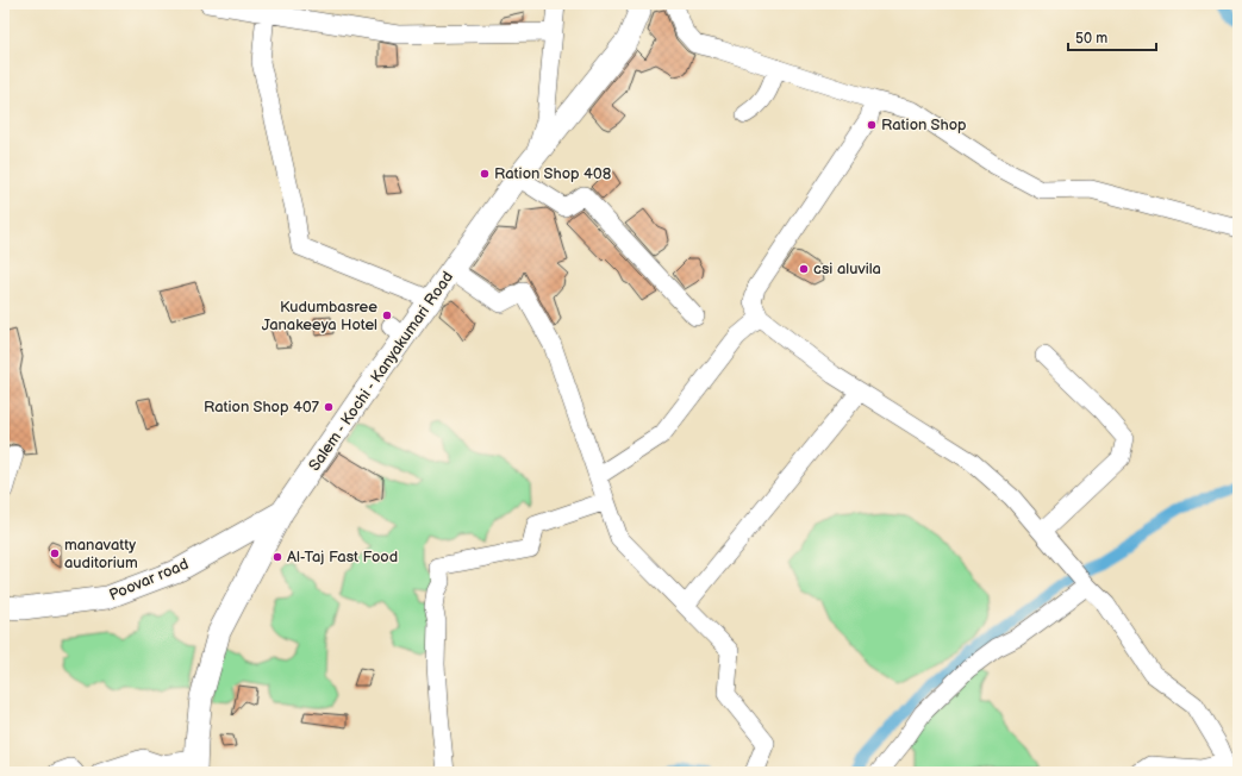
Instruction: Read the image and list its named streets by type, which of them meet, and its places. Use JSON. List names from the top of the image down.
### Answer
{
  "streets": {
    "main road": ["Salem - Kochi - Kanyakumari Road", "Poovar road"]
  },
  "crossings": [
    ["Salem - Kochi - Kanyakumari Road", "Poovar road"]
  ],
  "places": [
    "Ration Shop",
    "Ration Shop 408",
    "csi aluvila",
    "Kudumbasree Janakeeya Hotel",
    "Ration Shop 407",
    "manavatty auditorium",
    "Al-Taj Fast Food"
  ],
  "scale_bar": "50 m"
}
